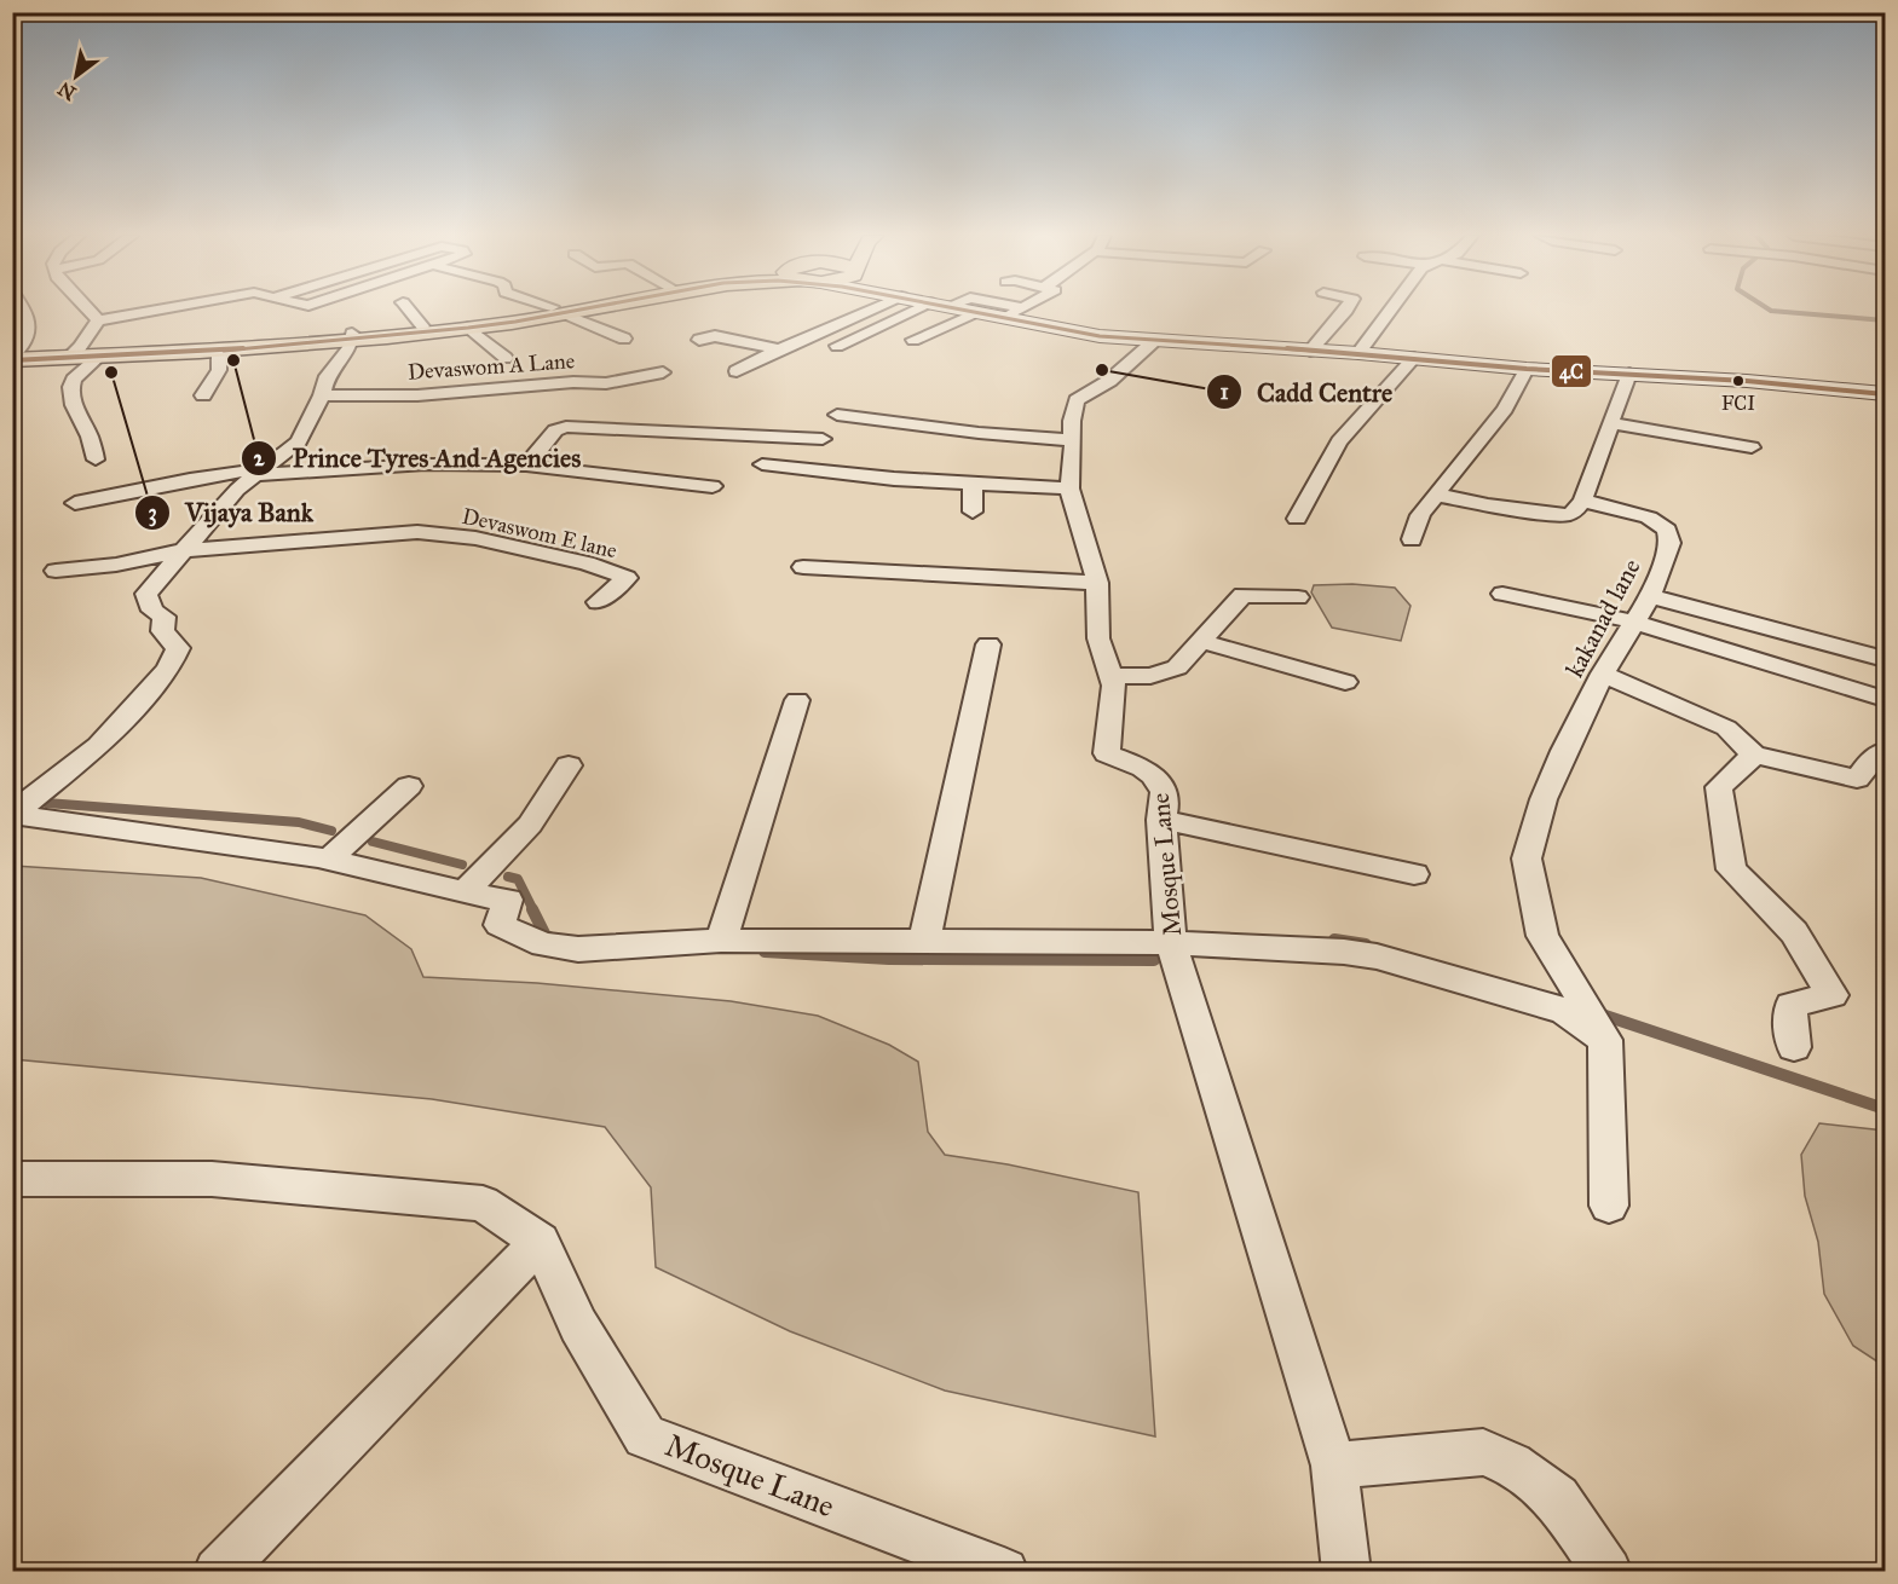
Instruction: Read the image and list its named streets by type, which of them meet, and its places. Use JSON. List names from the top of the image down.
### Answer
{
  "streets": {
    "street": [
      "Devaswom A Lane",
      "Devaswom E lane",
      "kakanad lane",
      "Mosque Lane"
    ]
  },
  "places": [
    "Prince Tyres And Agencies",
    "Cadd Centre",
    "Vijaya Bank",
    "FCI"
  ],
  "lines": ["transit line 4C"],
  "north": "bottom left"
}
